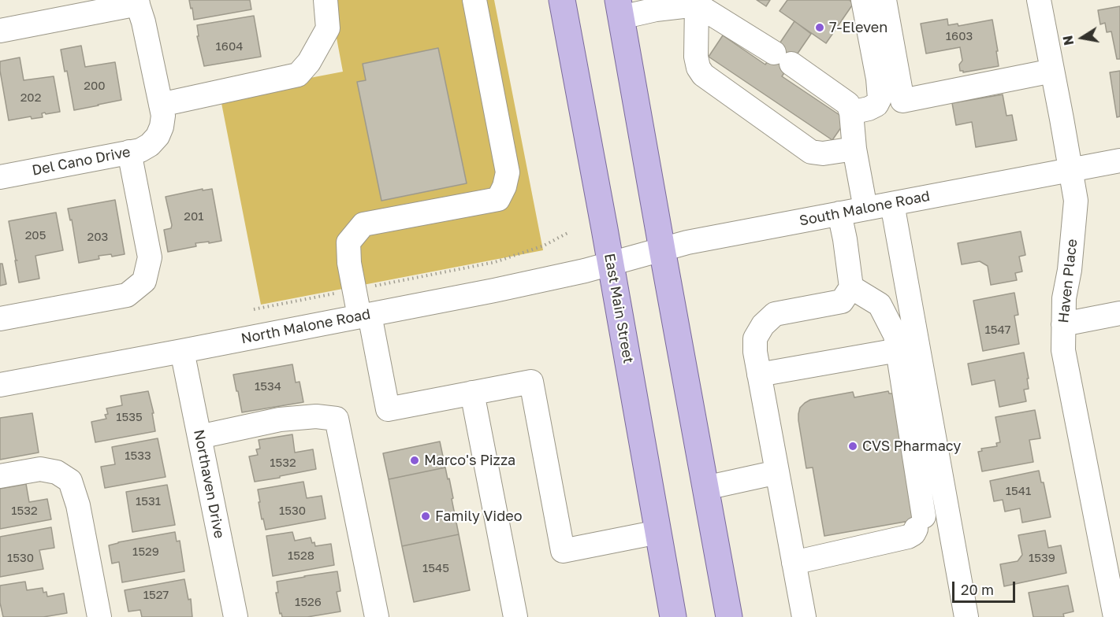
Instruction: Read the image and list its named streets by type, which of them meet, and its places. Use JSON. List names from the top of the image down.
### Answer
{
  "streets": {
    "main road": ["East Main Street"],
    "street": [
      "Del Cano Drive",
      "South Malone Road",
      "Haven Place",
      "North Malone Road",
      "Northaven Drive"
    ]
  },
  "crossings": [
    ["South Malone Road", "Haven Place"],
    ["South Malone Road", "East Main Street"],
    ["South Malone Road", "North Malone Road"],
    ["East Main Street", "North Malone Road"],
    ["North Malone Road", "Northaven Drive"]
  ],
  "places": [
    "7-Eleven",
    "CVS Pharmacy",
    "Marco's Pizza",
    "Family Video"
  ],
  "house_numbers": [
    "1603",
    "1604",
    "200",
    "202",
    "201",
    "205",
    "203",
    "1547",
    "1534",
    "1535",
    "1533",
    "1532",
    "1541",
    "1531",
    "1532",
    "1530",
    "1529",
    "1528",
    "1530",
    "1539",
    "1545",
    "1527",
    "1526"
  ],
  "scale_bar": "20 m",
  "north": "left"
}
